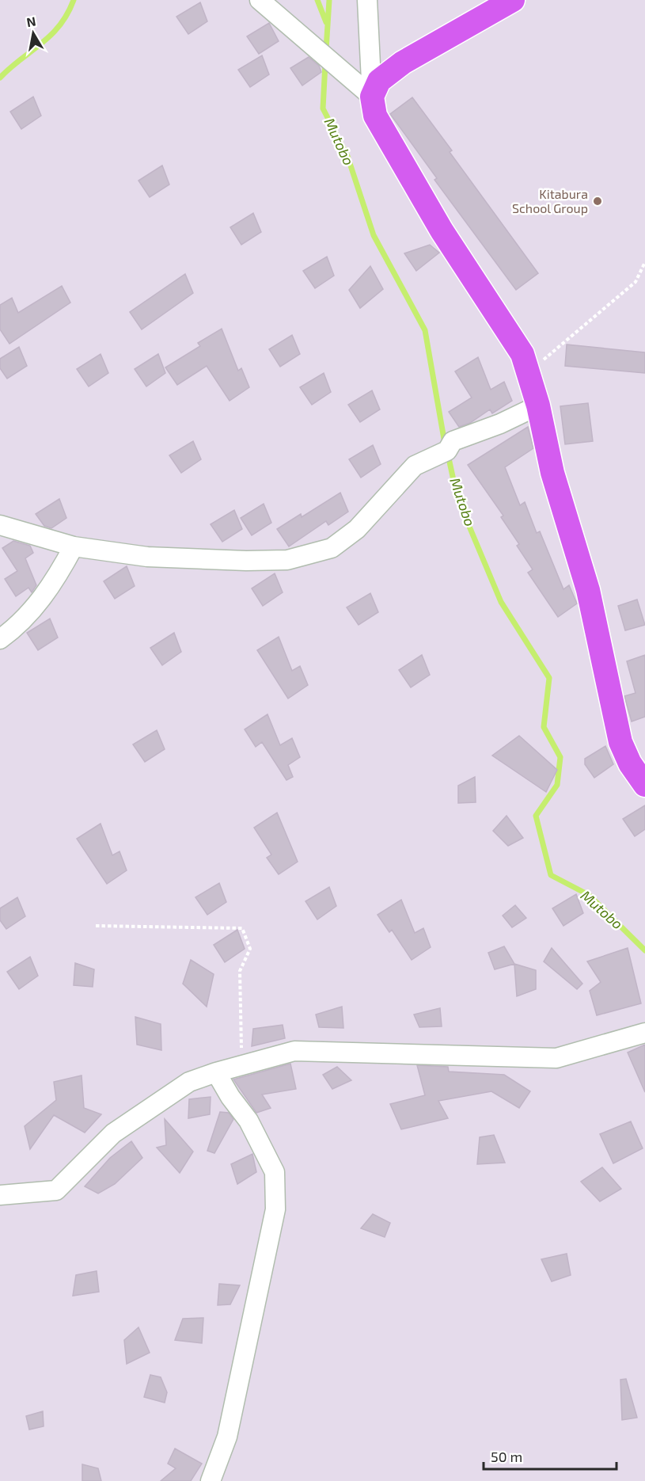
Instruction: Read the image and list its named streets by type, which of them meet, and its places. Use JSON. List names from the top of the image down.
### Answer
{
  "water": ["Mutobo"],
  "places": ["Kitabura School Group"],
  "scale_bar": "50 m",
  "north": "top"
}
